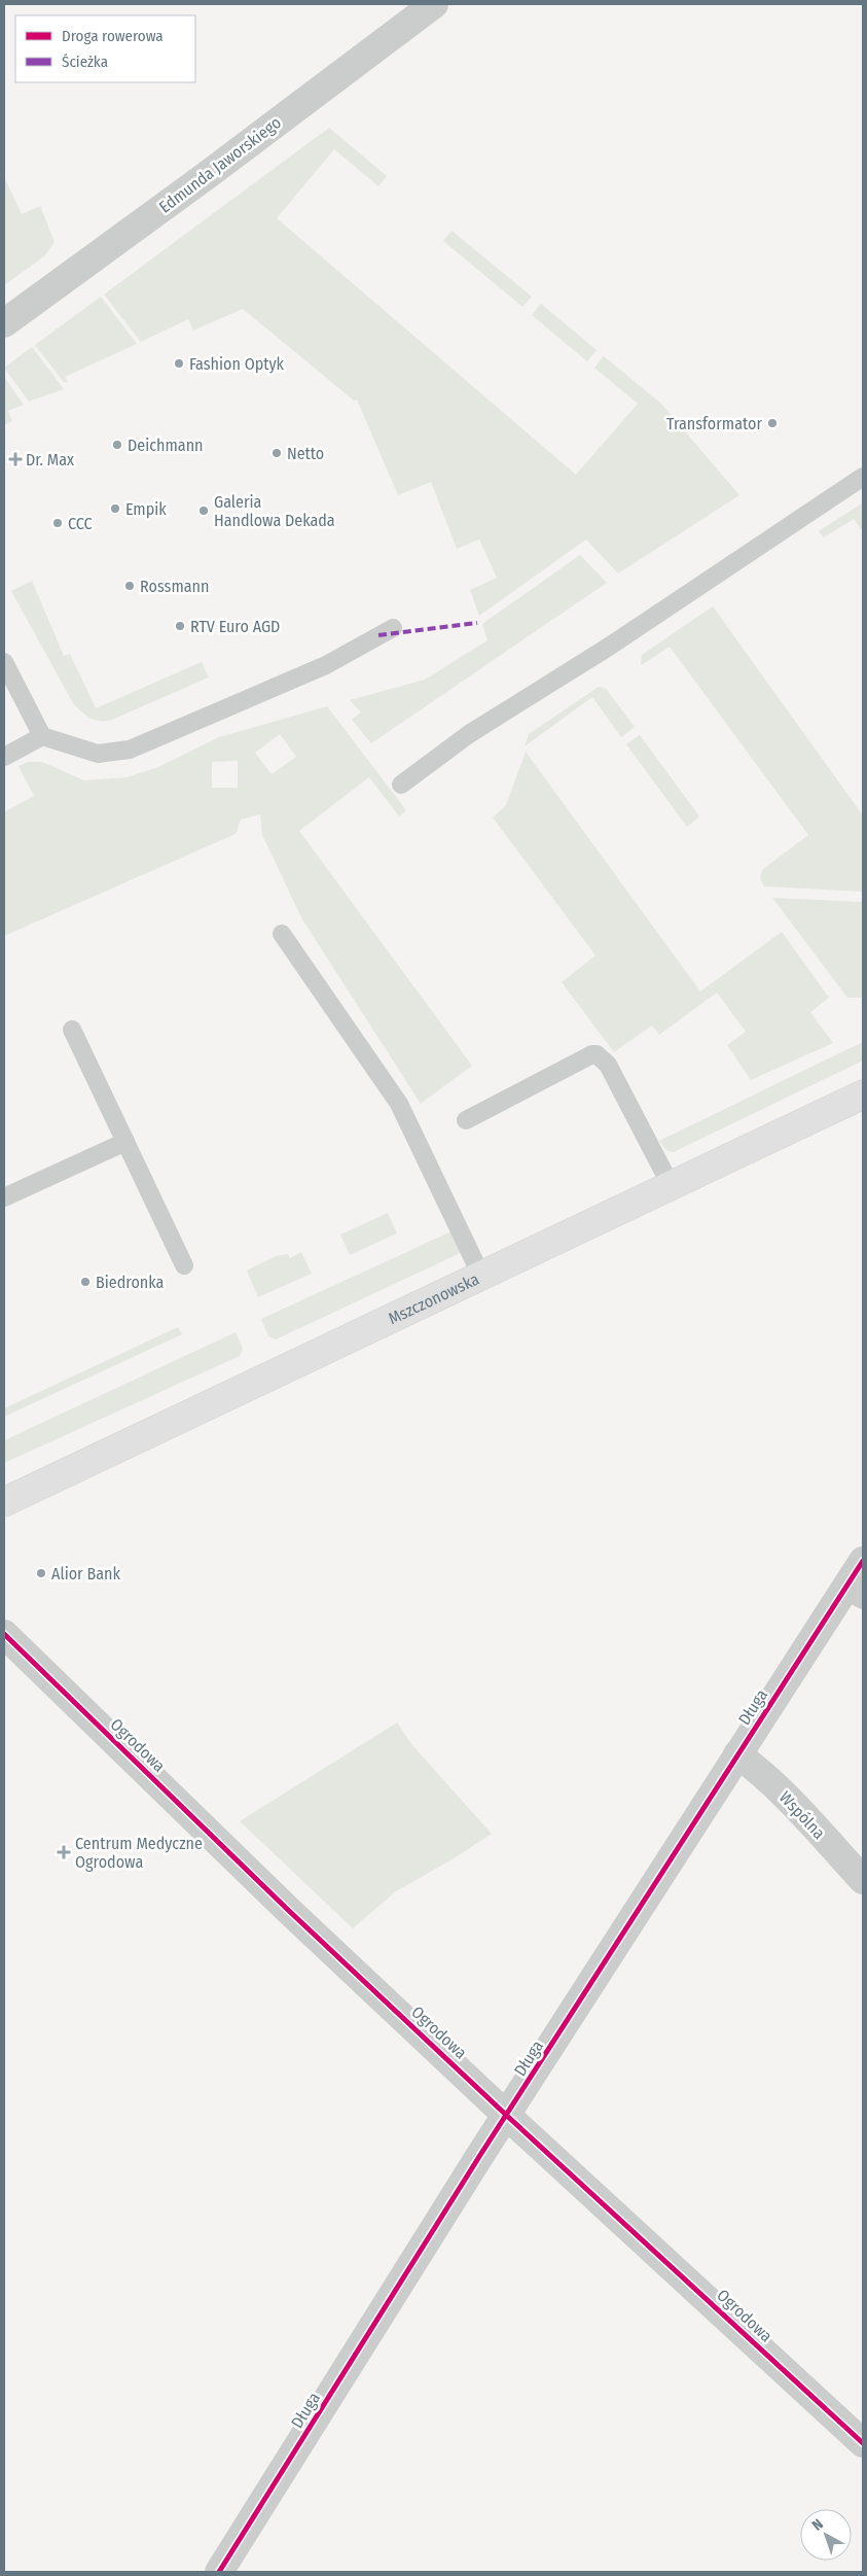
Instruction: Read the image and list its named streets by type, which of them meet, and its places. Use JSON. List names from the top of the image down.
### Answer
{
  "streets": {
    "street": [
      "Edmunda Jaworskiego",
      "Mszczonowska",
      "Długa",
      "Ogrodowa",
      "Wspólna"
    ]
  },
  "crossings": [
    ["Długa", "Ogrodowa"],
    ["Długa", "Wspólna"]
  ],
  "places": {
    "other": [
      "Fashion Optyk",
      "Transformator",
      "Deichmann",
      "Netto",
      "Empik",
      "Galeria Handlowa Dekada",
      "CCC",
      "Rossmann",
      "RTV Euro AGD",
      "Biedronka",
      "Alior Bank"
    ],
    "health": ["Dr. Max", "Centrum Medyczne Ogrodowa"]
  },
  "legend": ["Droga rowerowa", "Ścieżka"],
  "north": "top left"
}
